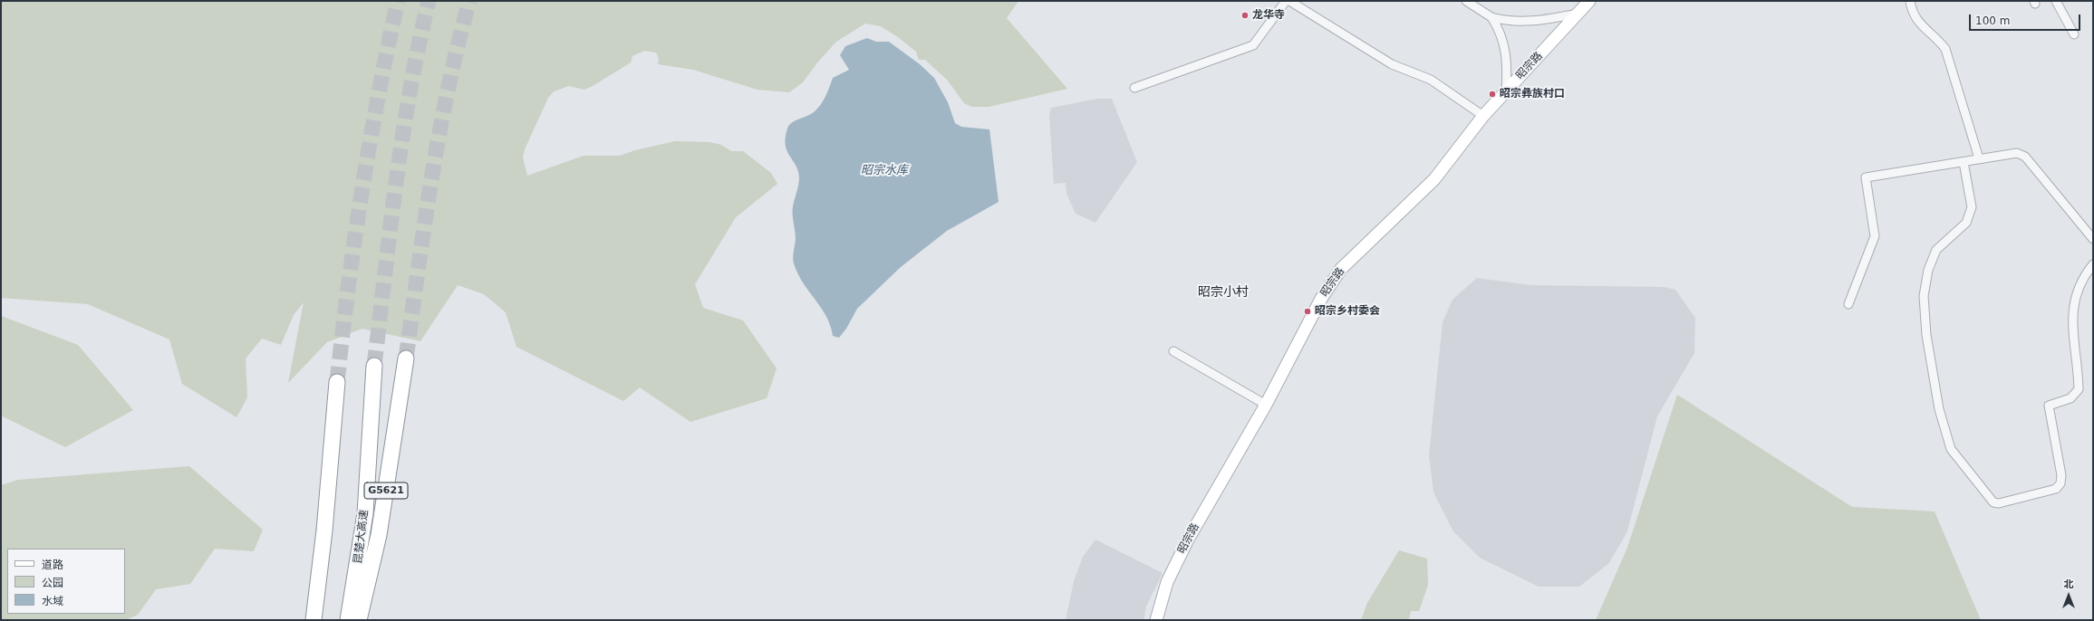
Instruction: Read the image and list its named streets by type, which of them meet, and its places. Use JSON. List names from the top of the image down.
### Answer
{
  "streets": {
    "highway": ["G5621", "昆楚大高速"],
    "street": ["昭宗路"]
  },
  "districts": ["昭宗小村"],
  "water": ["昭宗水库"],
  "places": ["龙华寺", "昭宗彝族村口", "昭宗乡村委会"],
  "legend": ["道路", "公园", "水域"],
  "scale_bar": "100 m",
  "north": "top"
}
